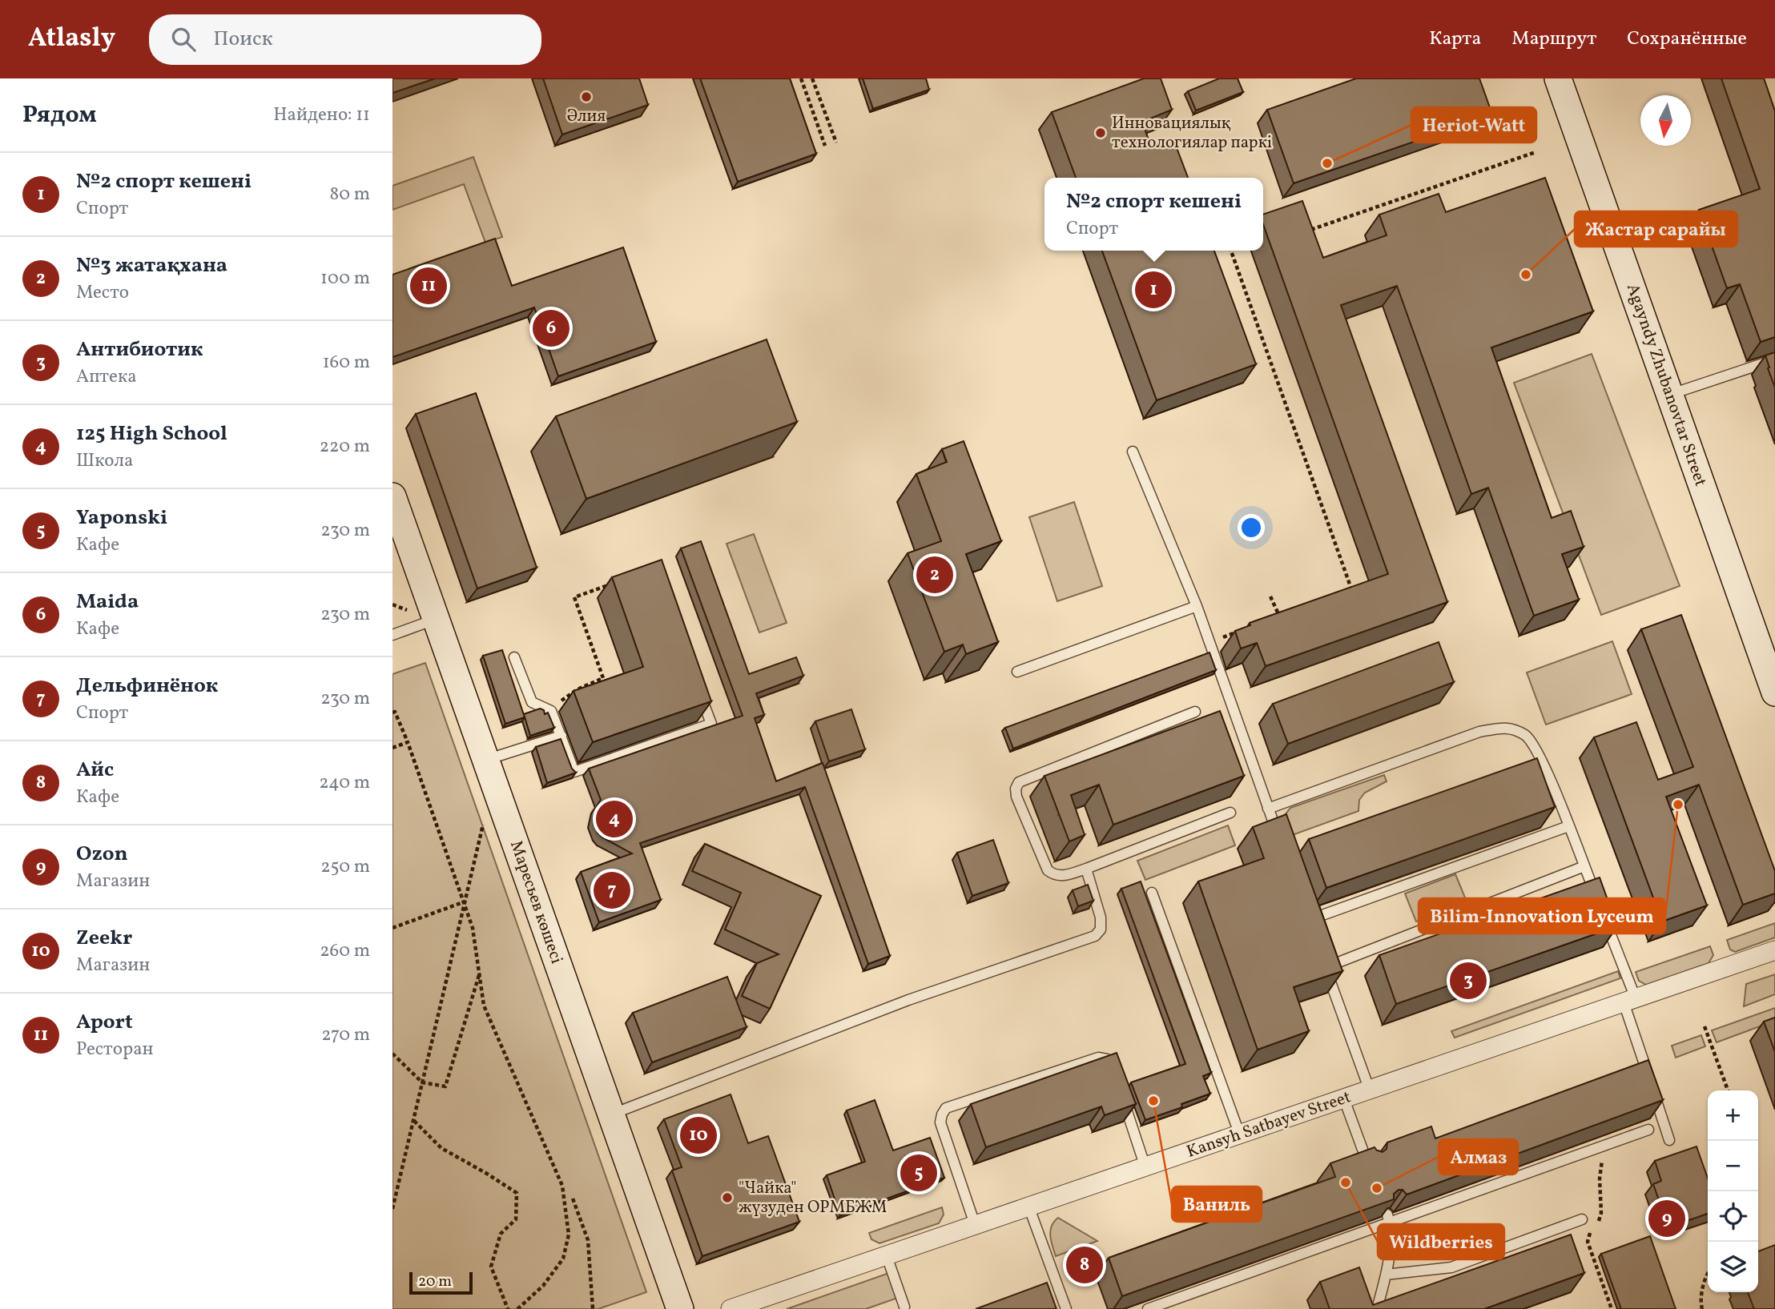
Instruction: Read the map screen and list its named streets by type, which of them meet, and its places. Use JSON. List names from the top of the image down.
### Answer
{
  "streets": {
    "street": ["Agayndy Zhubanovtar Street", "Маресьев көшесі", "Kansyh Satbayev Street"]
  },
  "places": [
    "Әлия",
    "Инновациялық технологиялар паркі",
    "Heriot-Watt",
    "Жастар сарайы",
    "Bilim-Innovation Lyceum",
    "Ваниль",
    "Wildberries",
    "Алмаз",
    "\"Чайка\" жүзуден ОРМБЖМ"
  ],
  "scale_bar": "20 m",
  "north": "bottom",
  "page": {
    "header": "Atlasly",
    "search": "Поиск",
    "nav": ["Карта", "Маршрут", "Сохранённые"],
    "heading": ["Рядом", "Найдено: 11"],
    "list": [
      {
        "mark": "1",
        "name": "№2 спорт кешені",
        "note": "Спорт",
        "value": "80 m"
      },
      {
        "mark": "2",
        "name": "№3 жатақхана",
        "note": "Место",
        "value": "100 m"
      },
      {
        "mark": "3",
        "name": "Антибиотик",
        "note": "Аптека",
        "value": "160 m"
      },
      {
        "mark": "4",
        "name": "125 High School",
        "note": "Школа",
        "value": "220 m"
      },
      {
        "mark": "5",
        "name": "Yaponski",
        "note": "Кафе",
        "value": "230 m"
      },
      {
        "mark": "6",
        "name": "Maida",
        "note": "Кафе",
        "value": "230 m"
      },
      {
        "mark": "7",
        "name": "Дельфинёнок",
        "note": "Спорт",
        "value": "230 m"
      },
      {
        "mark": "8",
        "name": "Айс",
        "note": "Кафе",
        "value": "240 m"
      },
      {
        "mark": "9",
        "name": "Ozon",
        "note": "Магазин",
        "value": "250 m"
      },
      {
        "mark": "10",
        "name": "Zeekr",
        "note": "Магазин",
        "value": "260 m"
      },
      {
        "mark": "11",
        "name": "Aport",
        "note": "Ресторан",
        "value": "270 m"
      }
    ],
    "popup": ["№2 спорт кешені", "Спорт"],
    "pins": [
      "11",
      "1",
      "6",
      "2",
      "4",
      "7",
      "3",
      "10",
      "5",
      "9",
      "8"
    ],
    "map_buttons": ["+", "−"],
    "scale": "20 m"
  }
}
